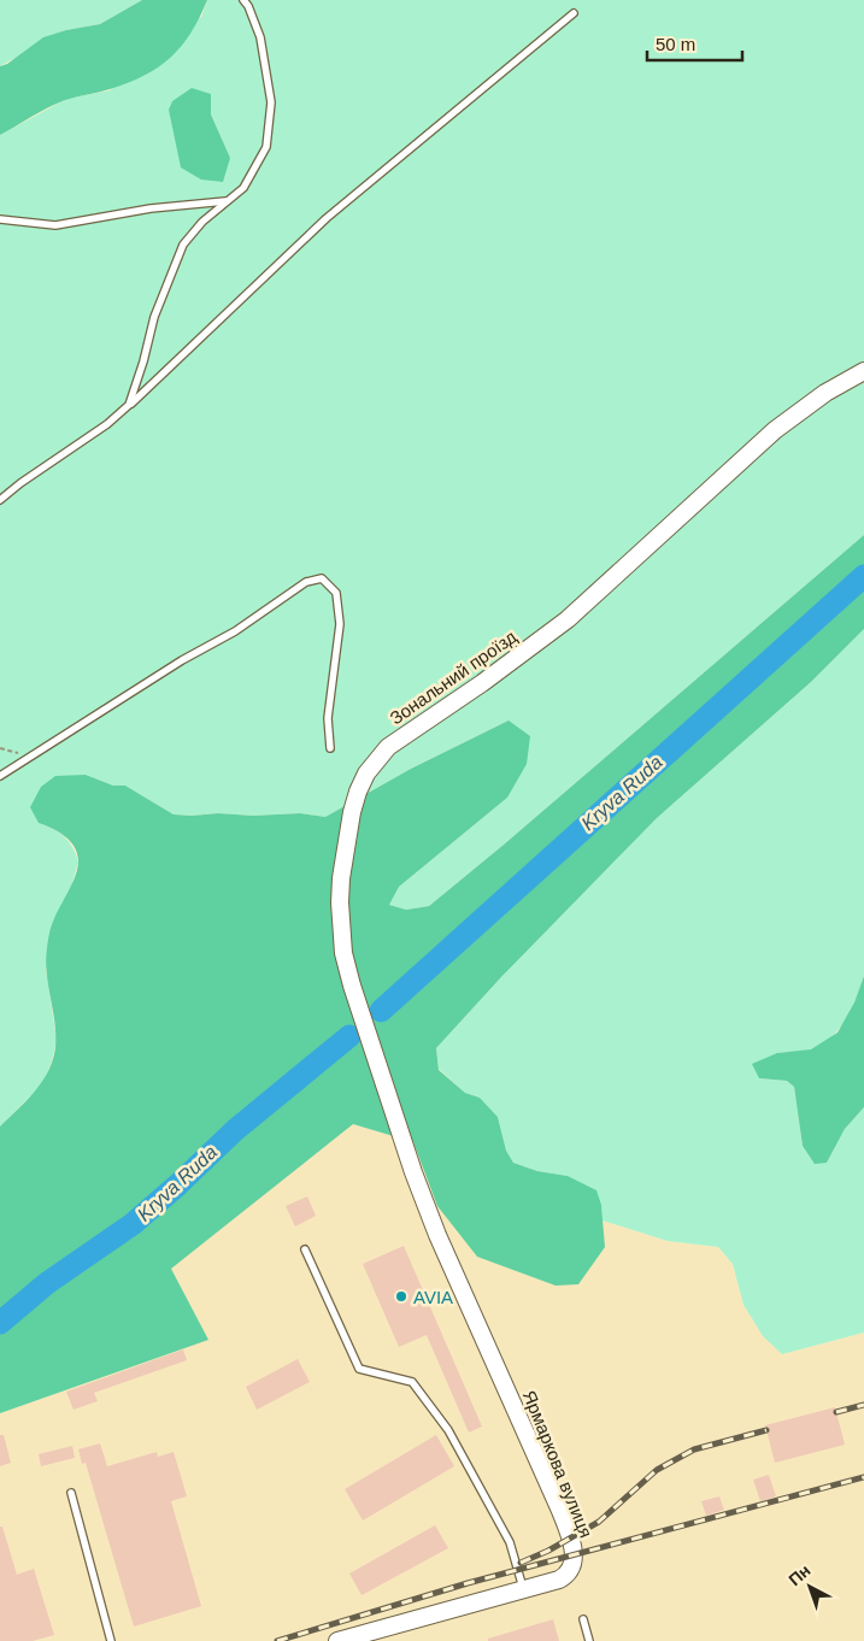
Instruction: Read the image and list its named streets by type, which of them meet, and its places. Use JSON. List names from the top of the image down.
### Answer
{
  "streets": {
    "street": ["Зональний проїзд", "Ярмаркова вулиця"]
  },
  "crossings": [
    ["Зональний проїзд", "Ярмаркова вулиця"]
  ],
  "water": ["Kryva Ruda"],
  "places": ["AVIA"],
  "scale_bar": "50 m",
  "north": "top left"
}
